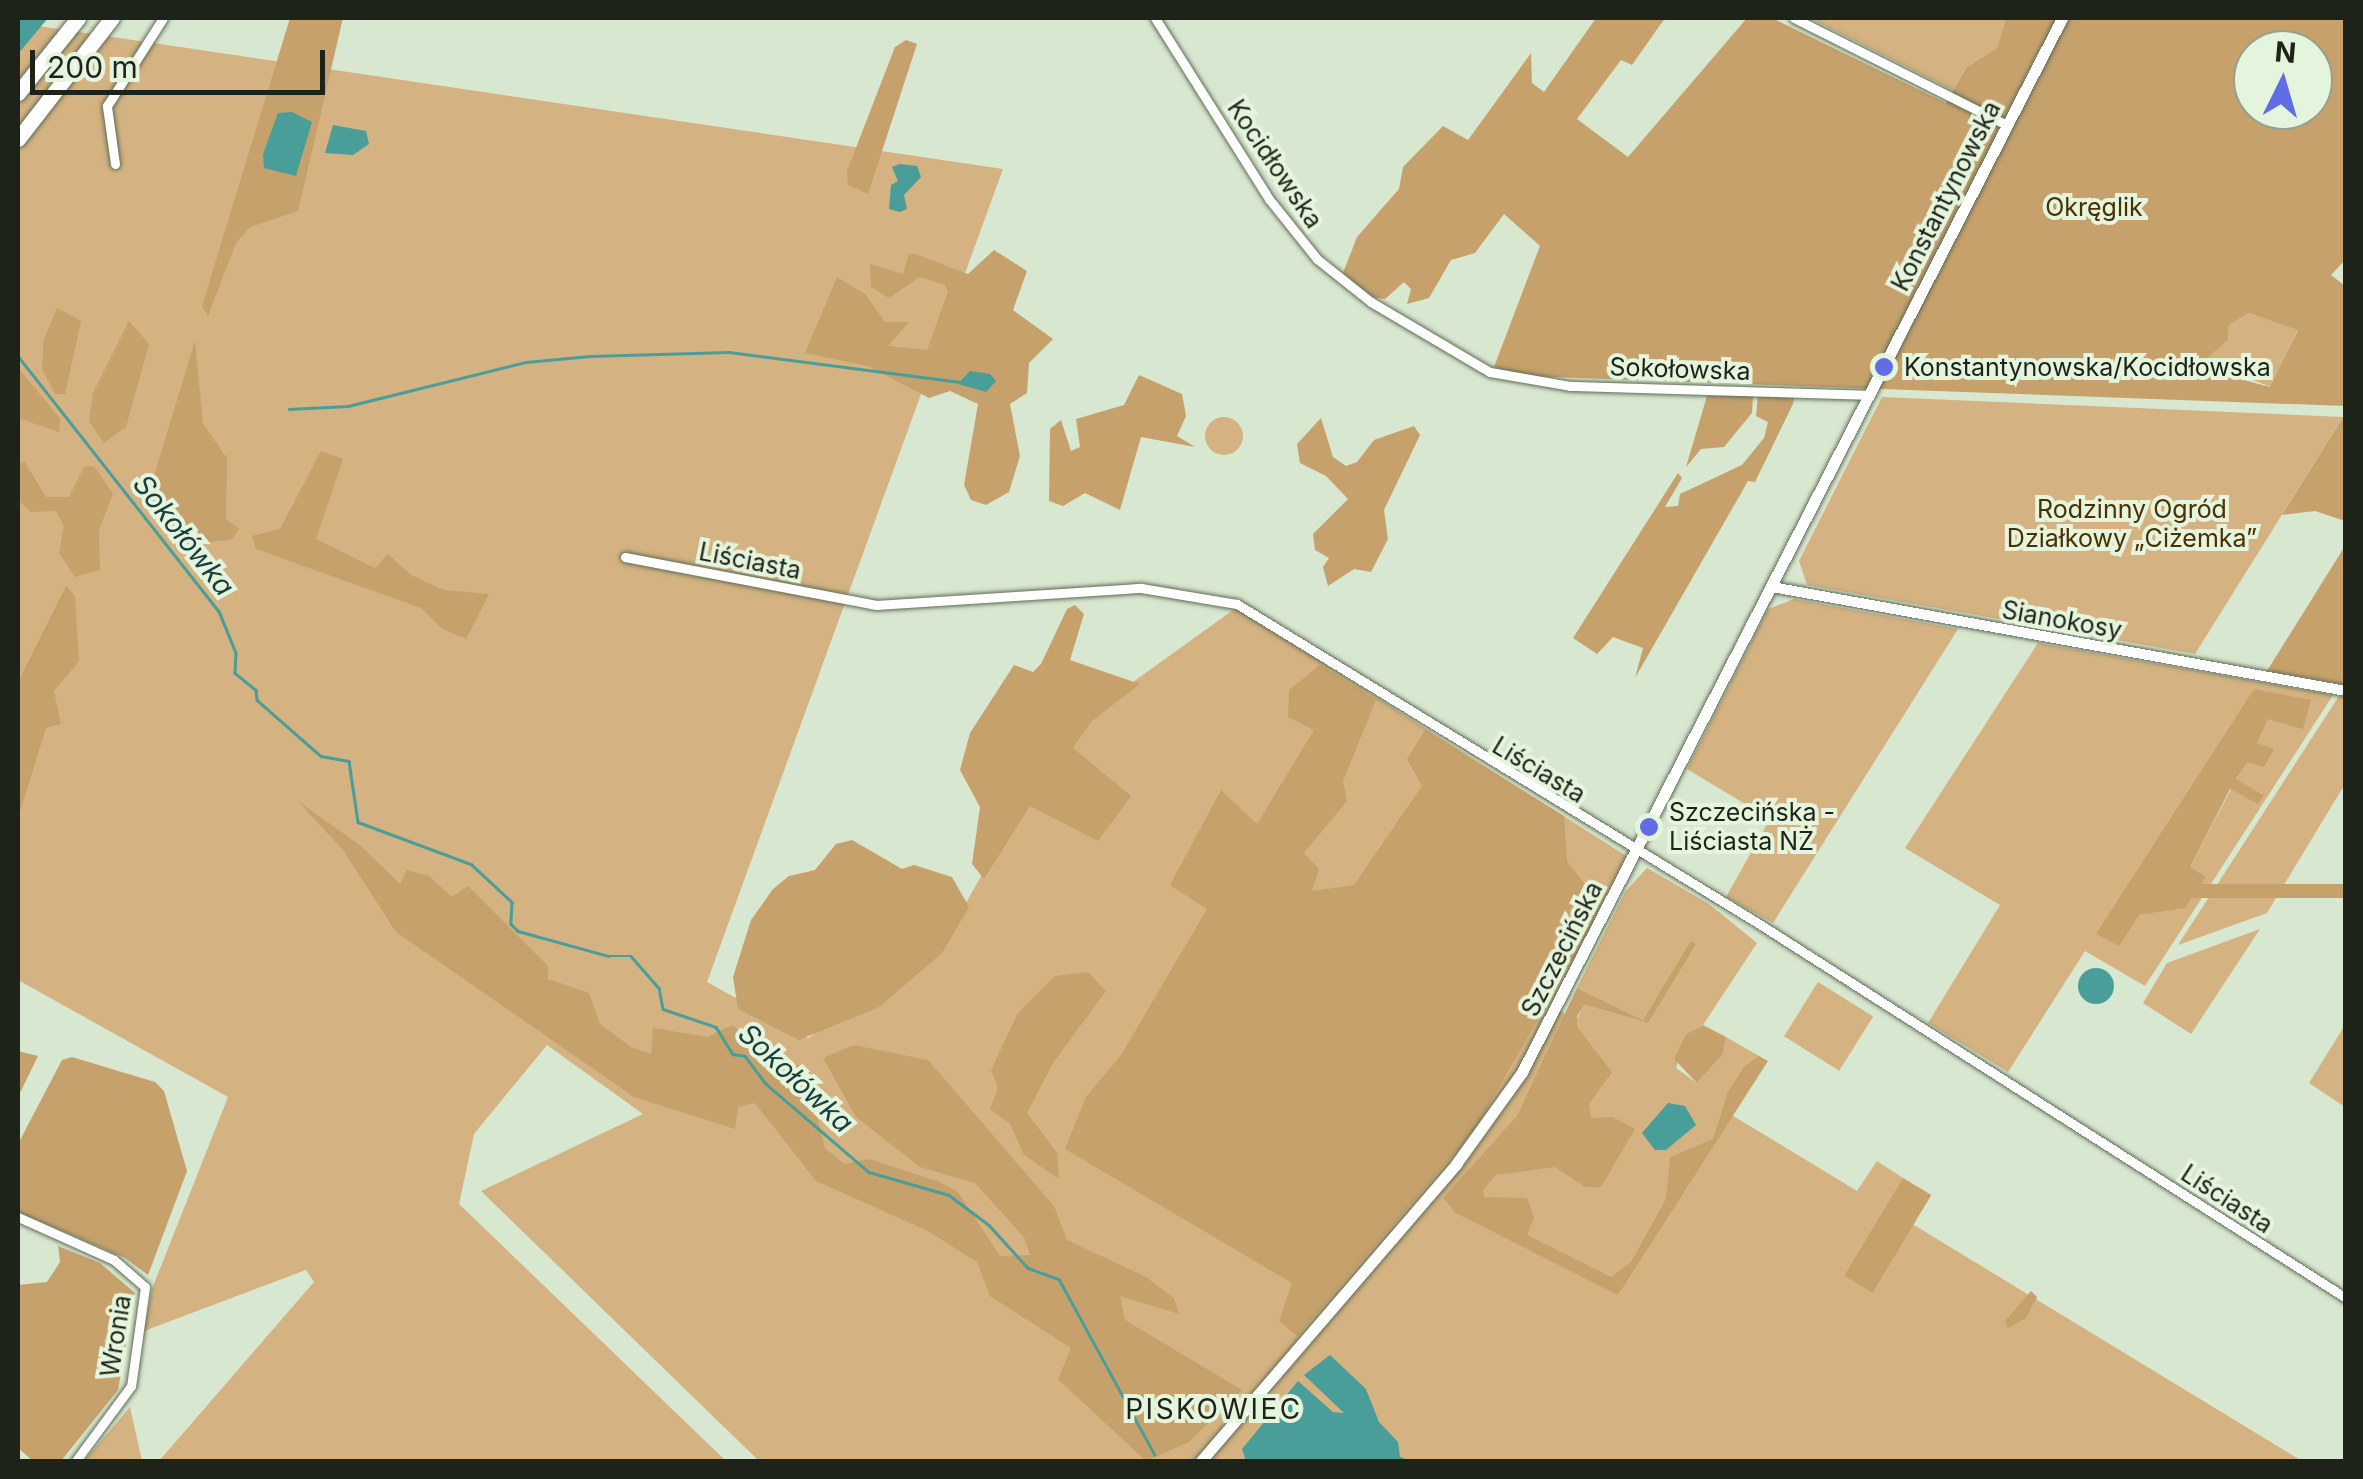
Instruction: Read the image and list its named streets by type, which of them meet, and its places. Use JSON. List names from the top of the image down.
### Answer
{
  "streets": {
    "main road": ["Konstantynowska", "Szczecińska"],
    "street": [
      "Kocidłowska",
      "Sokołowska",
      "Liściasta",
      "Sianokosy",
      "Wronia"
    ]
  },
  "crossings": [
    ["Kocidłowska", "Sokołowska"],
    ["Konstantynowska", "Sokołowska"],
    ["Konstantynowska", "Szczecińska"],
    ["Sokołowska", "Szczecińska"],
    ["Liściasta", "Szczecińska"],
    ["Sianokosy", "Szczecińska"]
  ],
  "districts": ["PISKOWIEC"],
  "water": ["Sokołówka"],
  "parks": ["Okręglik", "Rodzinny Ogród Działkowy „Ciżemka”"],
  "places": ["Konstantynowska/Kocidłowska", "Szczecińska - Liściasta NŻ"],
  "scale_bar": "200 m",
  "north": "top"
}
